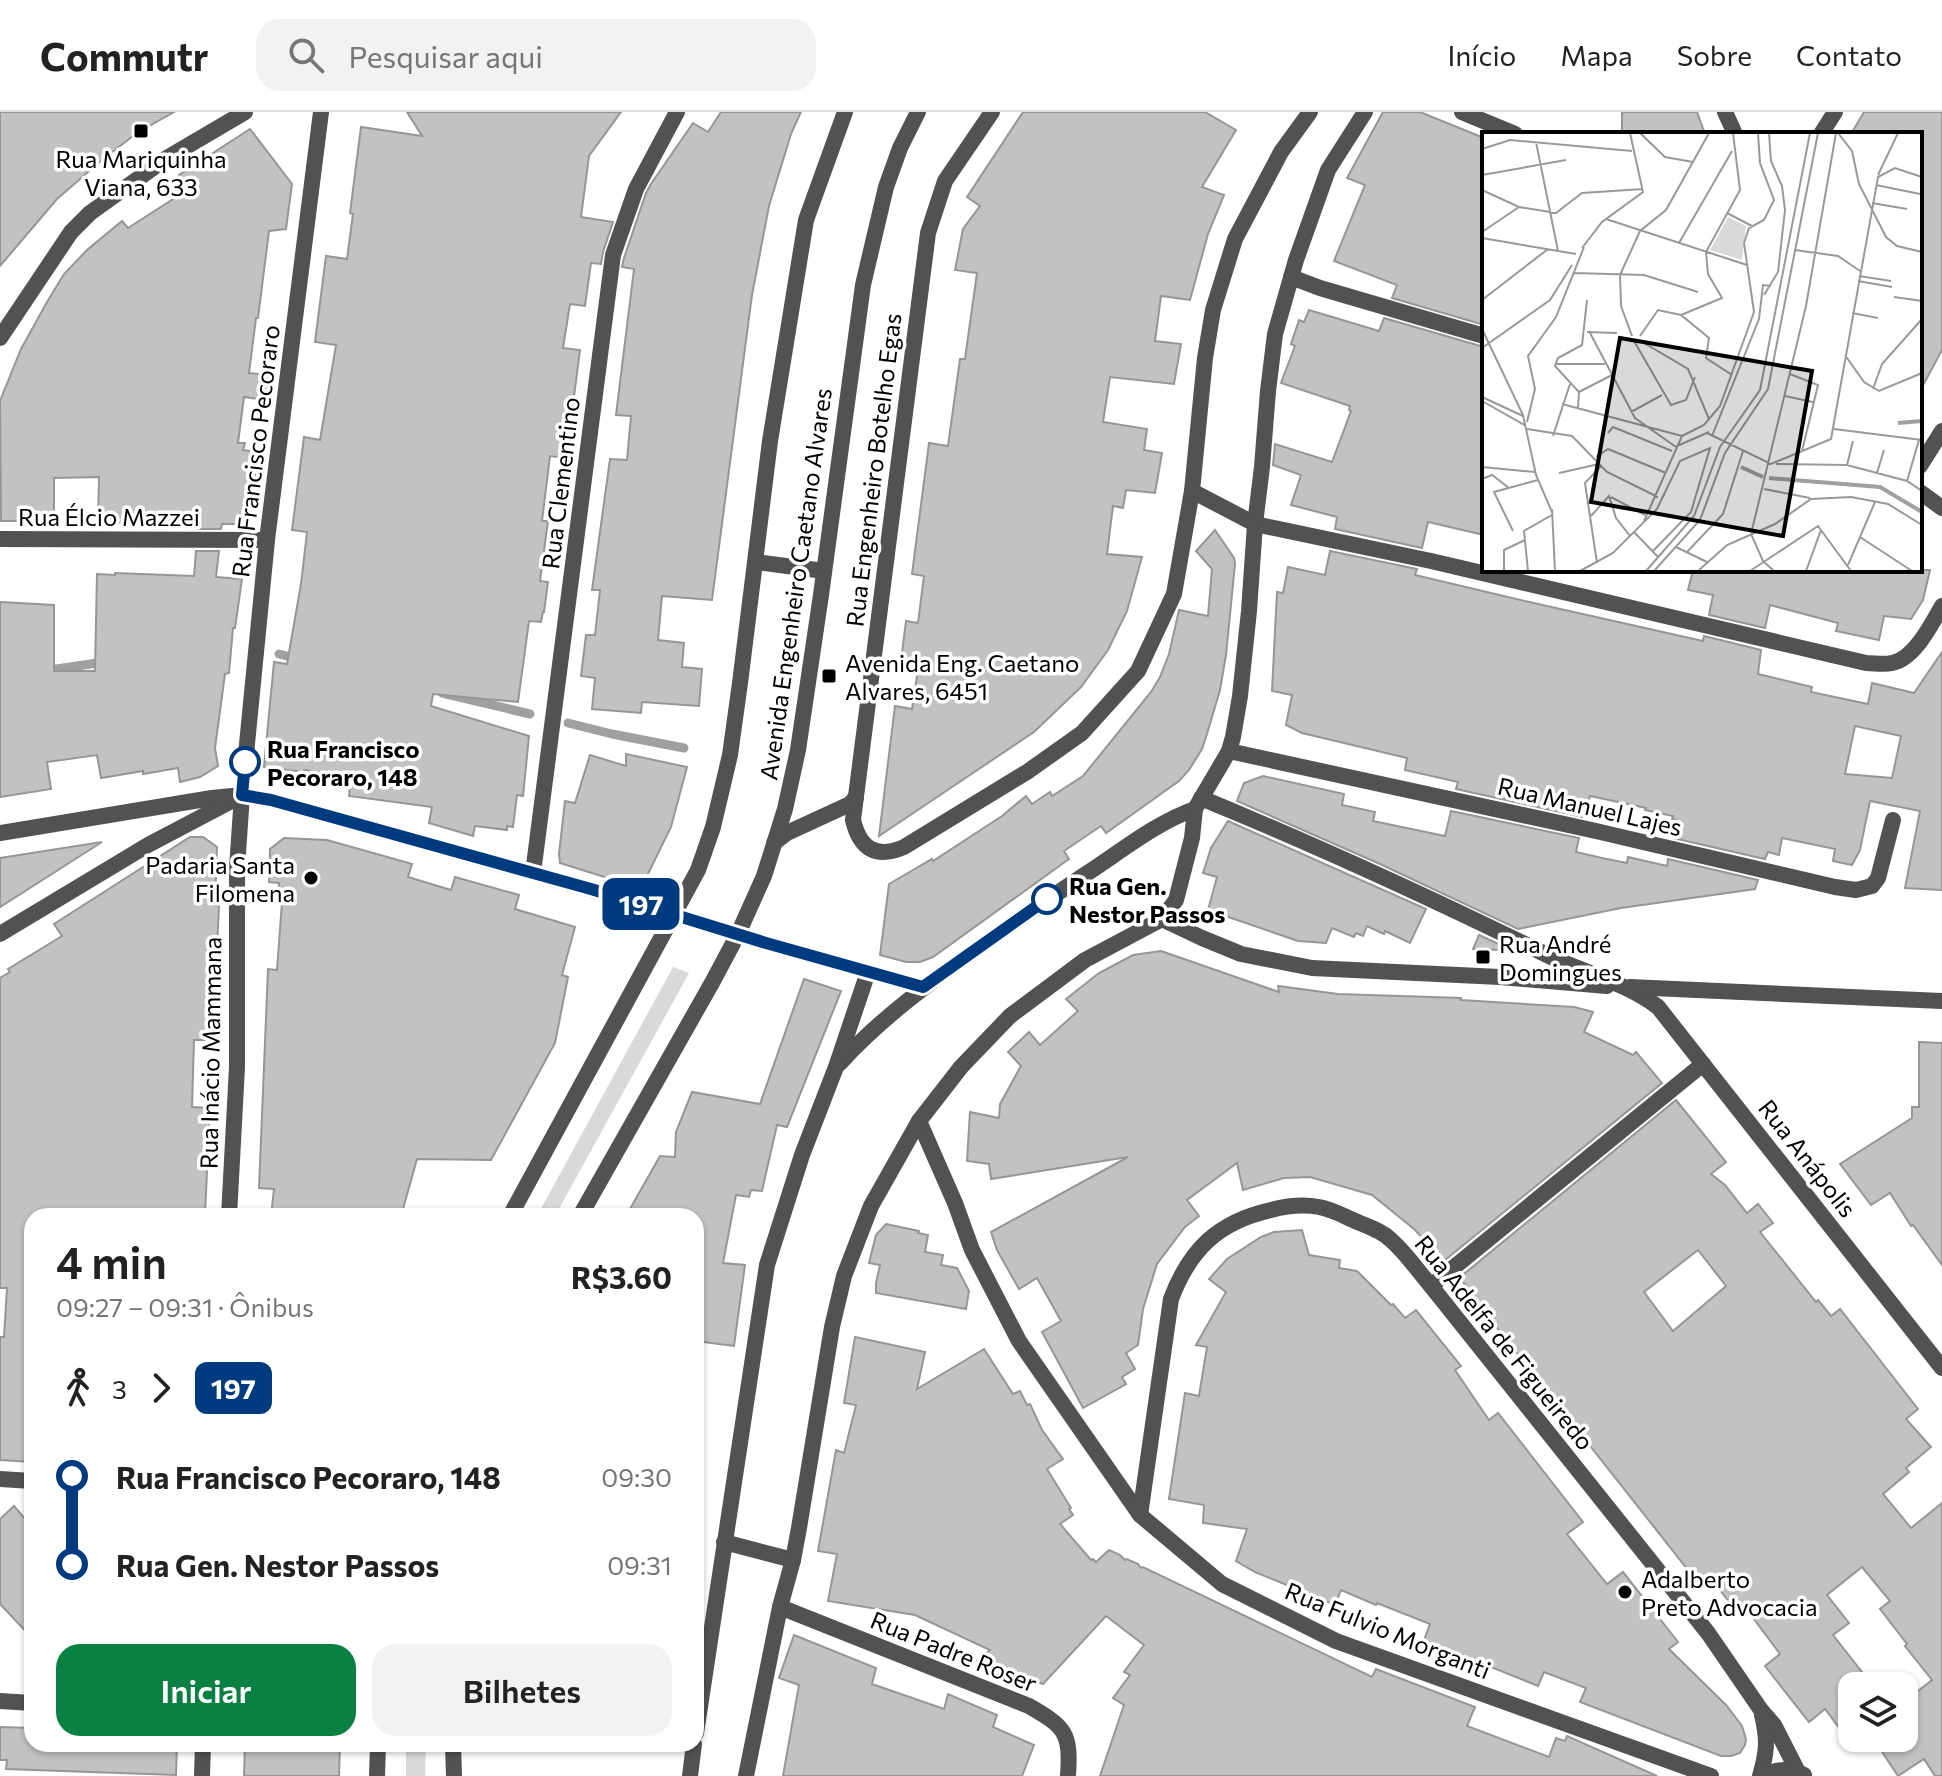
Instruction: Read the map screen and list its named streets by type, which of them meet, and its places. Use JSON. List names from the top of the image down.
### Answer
{
  "streets": {
    "street": [
      "Rua Francisco Pecoraro",
      "Rua Engenheiro Botelho Egas",
      "Rua Clementino",
      "Rua Élcio Mazzei",
      "Avenida Engenheiro Caetano Alvares",
      "Rua Manuel Lajes",
      "Rua Inácio Mammana",
      "Rua Anápolis",
      "Rua Adelfa de Figueiredo",
      "Rua Fulvio Morganti",
      "Rua Padre Roser"
    ]
  },
  "crossings": [
    ["Rua Francisco Pecoraro", "Rua Élcio Mazzei"],
    ["Rua Francisco Pecoraro", "Rua Inácio Mammana"],
    ["Rua Adelfa de Figueiredo", "Rua Fulvio Morganti"]
  ],
  "places": {
    "transit": ["Rua Mariquinha Viana, 633", "Avenida Eng. Caetano Alvares, 6451", "Rua André Domingues"],
    "other": [
      "Rua Francisco Pecoraro, 148",
      "Padaria Santa Filomena",
      "Rua Gen. Nestor Passos",
      "Adalberto Preto Advocacia"
    ]
  },
  "lines": ["bus line 197"],
  "page": {
    "header": "Commutr",
    "search": "Pesquisar aqui",
    "nav": [
      "Início",
      "Mapa",
      "Sobre",
      "Contato"
    ],
    "on_map": "197",
    "heading": ["4 min", "09:27 – 09:31 · Ônibus", "R$3.60"],
    "legs": ["3", "197"],
    "list": [
      {
        "name": "Rua Francisco Pecoraro, 148",
        "value": "09:30"
      },
      {
        "name": "Rua Gen. Nestor Passos",
        "value": "09:31"
      }
    ],
    "buttons": ["Iniciar", "Bilhetes"]
  }
}
